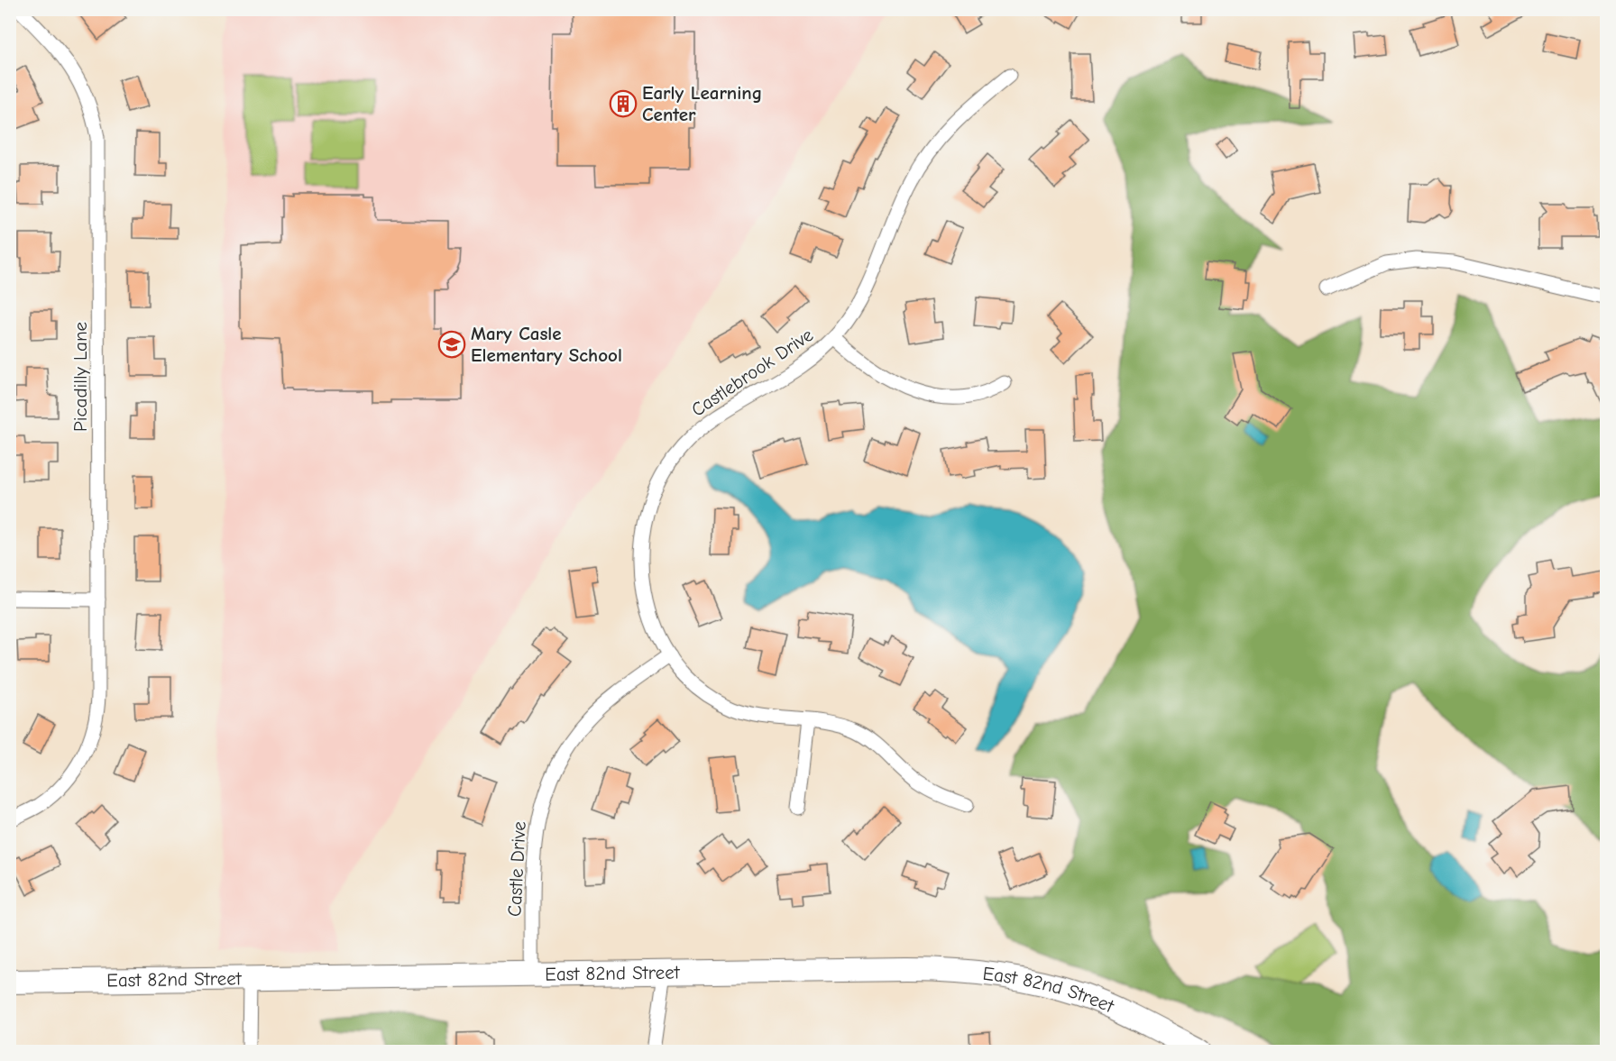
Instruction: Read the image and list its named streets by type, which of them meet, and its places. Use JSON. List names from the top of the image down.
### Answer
{
  "streets": {
    "main road": ["East 82nd Street"],
    "street": ["Castlebrook Drive", "Picadilly Lane", "Castle Drive"]
  },
  "crossings": [
    ["Castlebrook Drive", "Castle Drive"],
    ["Castle Drive", "East 82nd Street"]
  ],
  "places": {
    "building": ["Early Learning Center"],
    "school or university": ["Mary Casle Elementary School"]
  }
}
